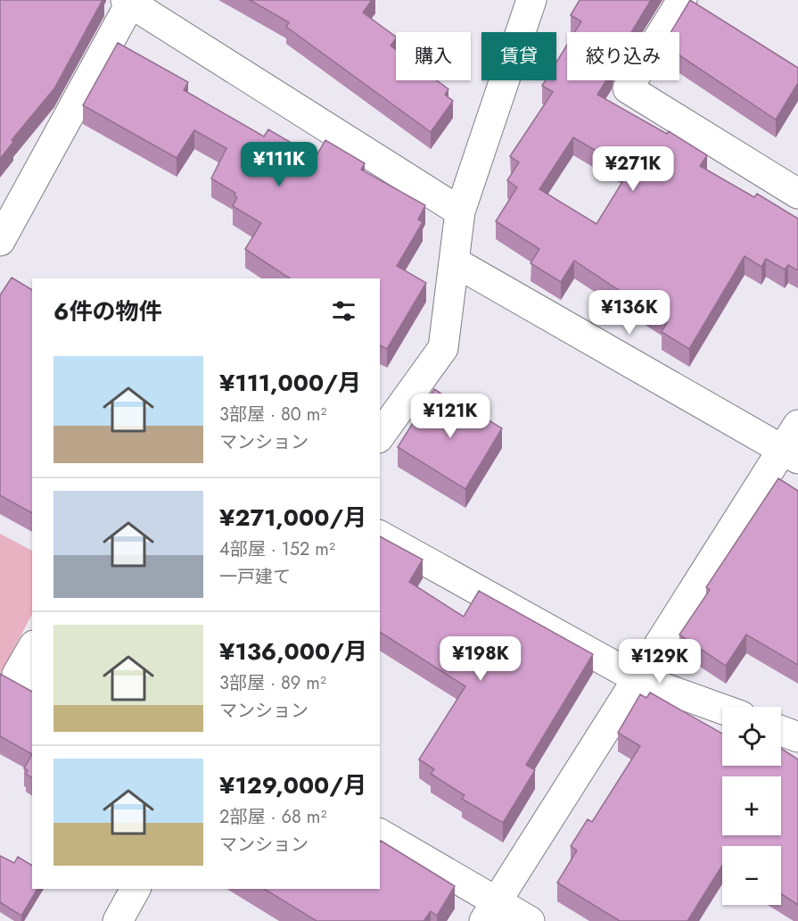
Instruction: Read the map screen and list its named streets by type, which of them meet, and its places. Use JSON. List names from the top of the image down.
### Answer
{
  "page": {
    "chip": ["購入", "賃貸", "絞り込み"],
    "price": [
      "¥111K",
      "¥271K",
      "¥136K",
      "¥121K",
      "¥198K",
      "¥129K"
    ],
    "heading": "6件の物件",
    "list": [
      {
        "name": "¥111,000/月",
        "note": "3部屋 · 80 m² · マンション"
      },
      {
        "name": "¥271,000/月",
        "note": "4部屋 · 152 m² · 一戸建て"
      },
      {
        "name": "¥136,000/月",
        "note": "3部屋 · 89 m² · マンション"
      },
      {
        "name": "¥129,000/月",
        "note": "2部屋 · 68 m² · マンション"
      }
    ],
    "map_buttons": ["+", "−"]
  }
}
